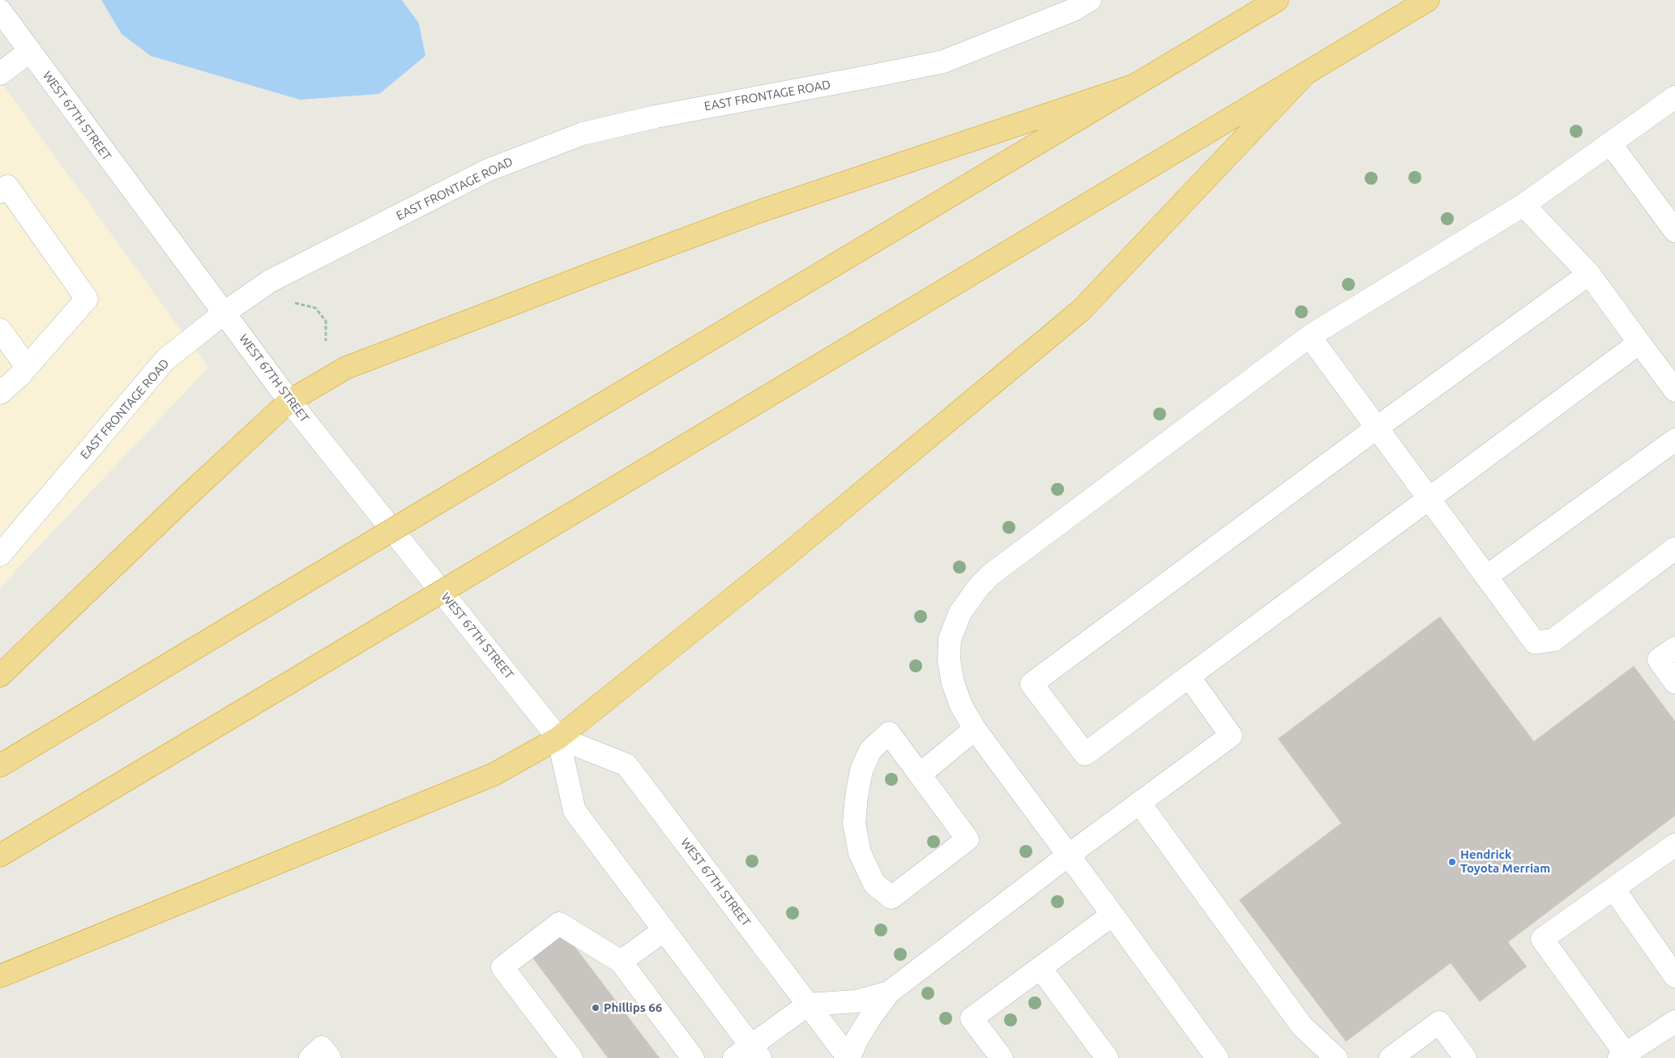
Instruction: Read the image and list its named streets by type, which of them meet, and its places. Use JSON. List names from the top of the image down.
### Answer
{
  "streets": {
    "street": ["EAST FRONTAGE ROAD", "WEST 67TH STREET"]
  },
  "crossings": [
    ["EAST FRONTAGE ROAD", "WEST 67TH STREET"]
  ],
  "places": ["Hendrick Toyota Merriam", "Phillips 66"]
}
